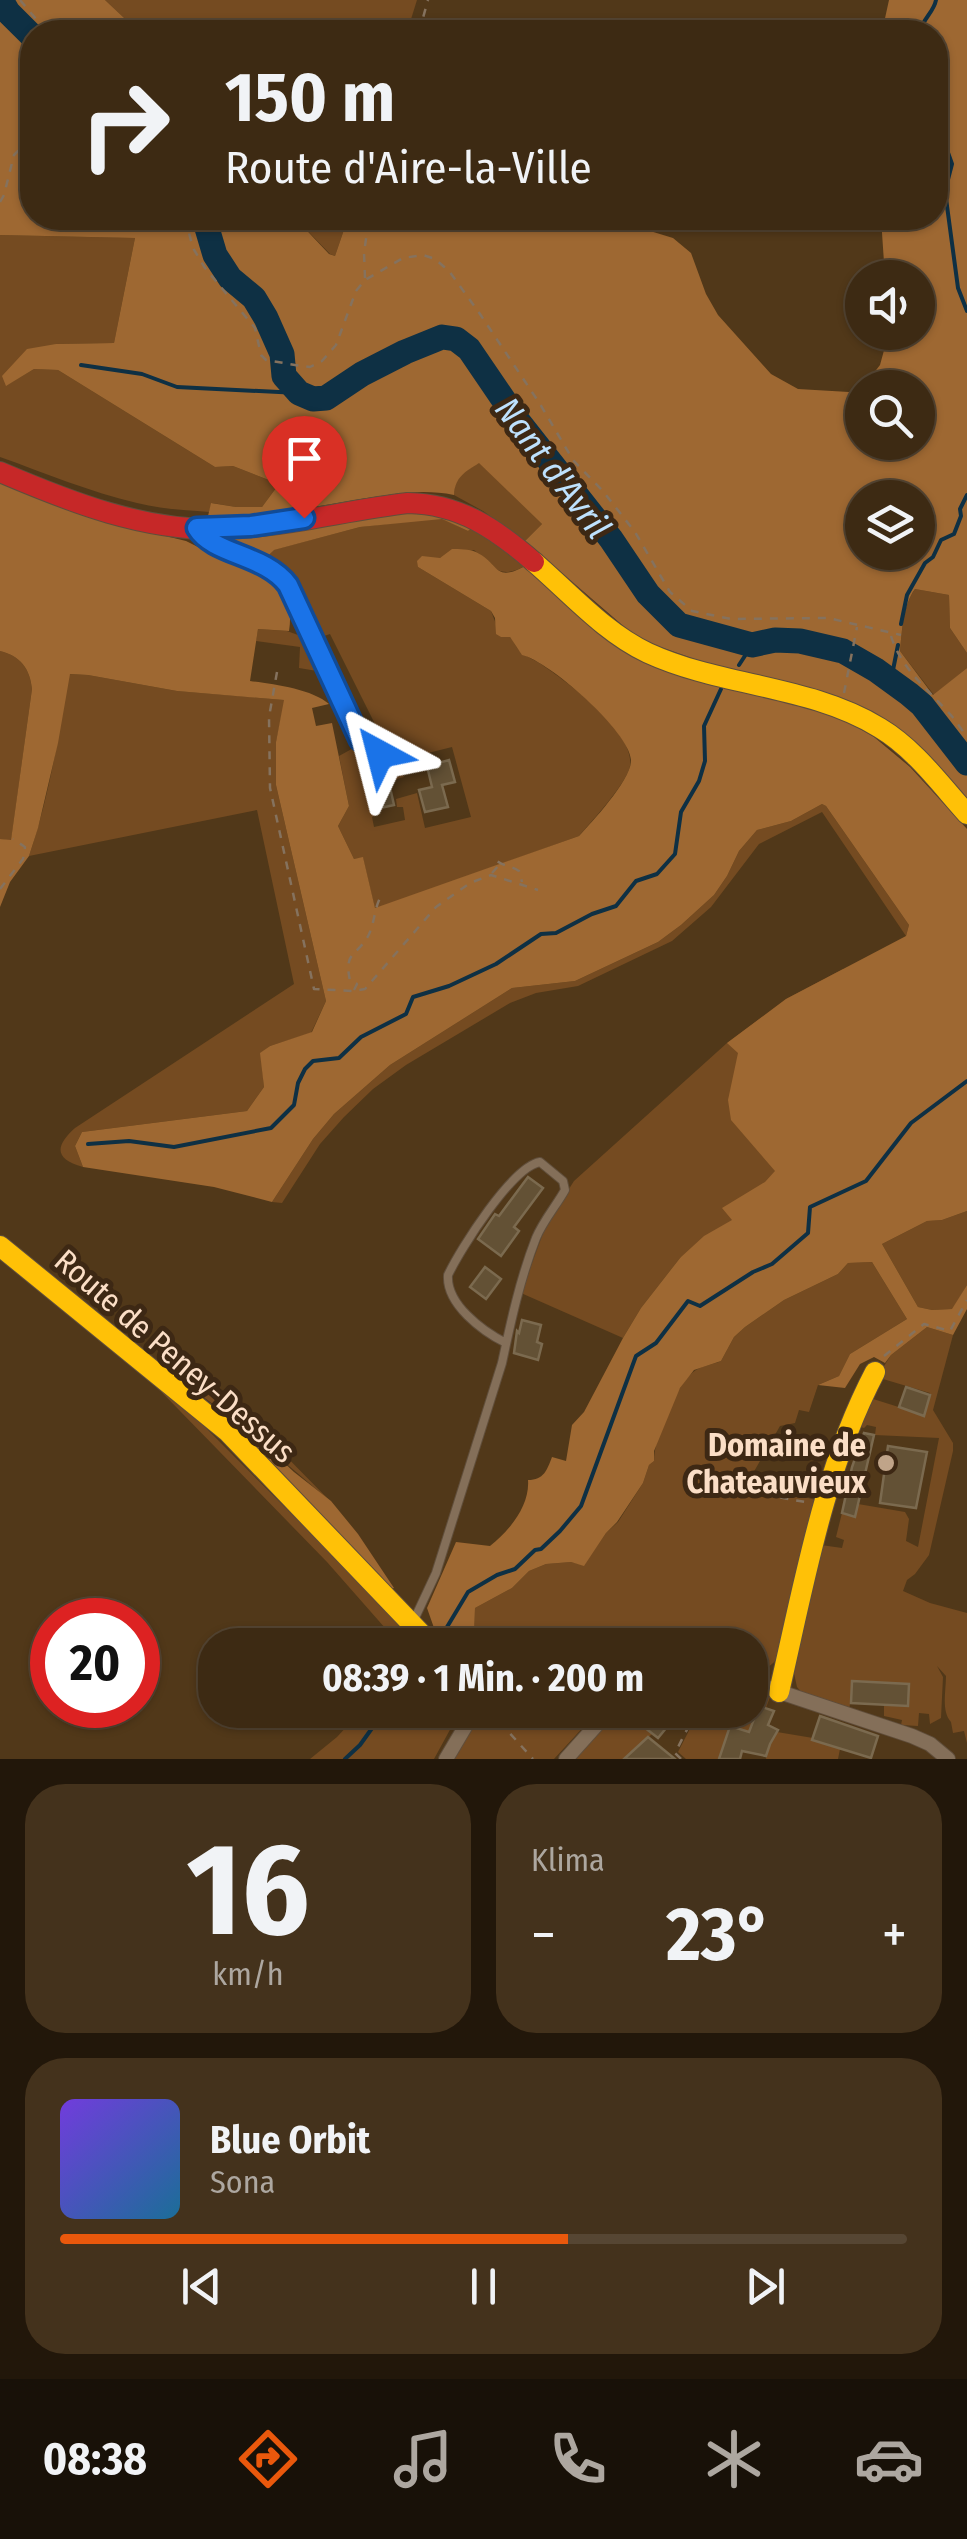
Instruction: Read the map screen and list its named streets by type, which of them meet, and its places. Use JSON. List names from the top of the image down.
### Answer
{
  "streets": {
    "street": ["Route de Peney-Dessus"]
  },
  "water": ["Nant d'Avril"],
  "places": ["Domaine de Chateauvieux"],
  "page": {
    "turn": ["150 m", "Route d'Aire-la-Ville"],
    "limit": "20",
    "trip": "08:39 · 1 Min. · 200 m",
    "tile": [
      ["16", "km/h"],
      "Klima"
    ],
    "heat": ["−", "23°", "+"],
    "song": ["Blue Orbit", "Sona"],
    "tabs": "08:38"
  }
}
